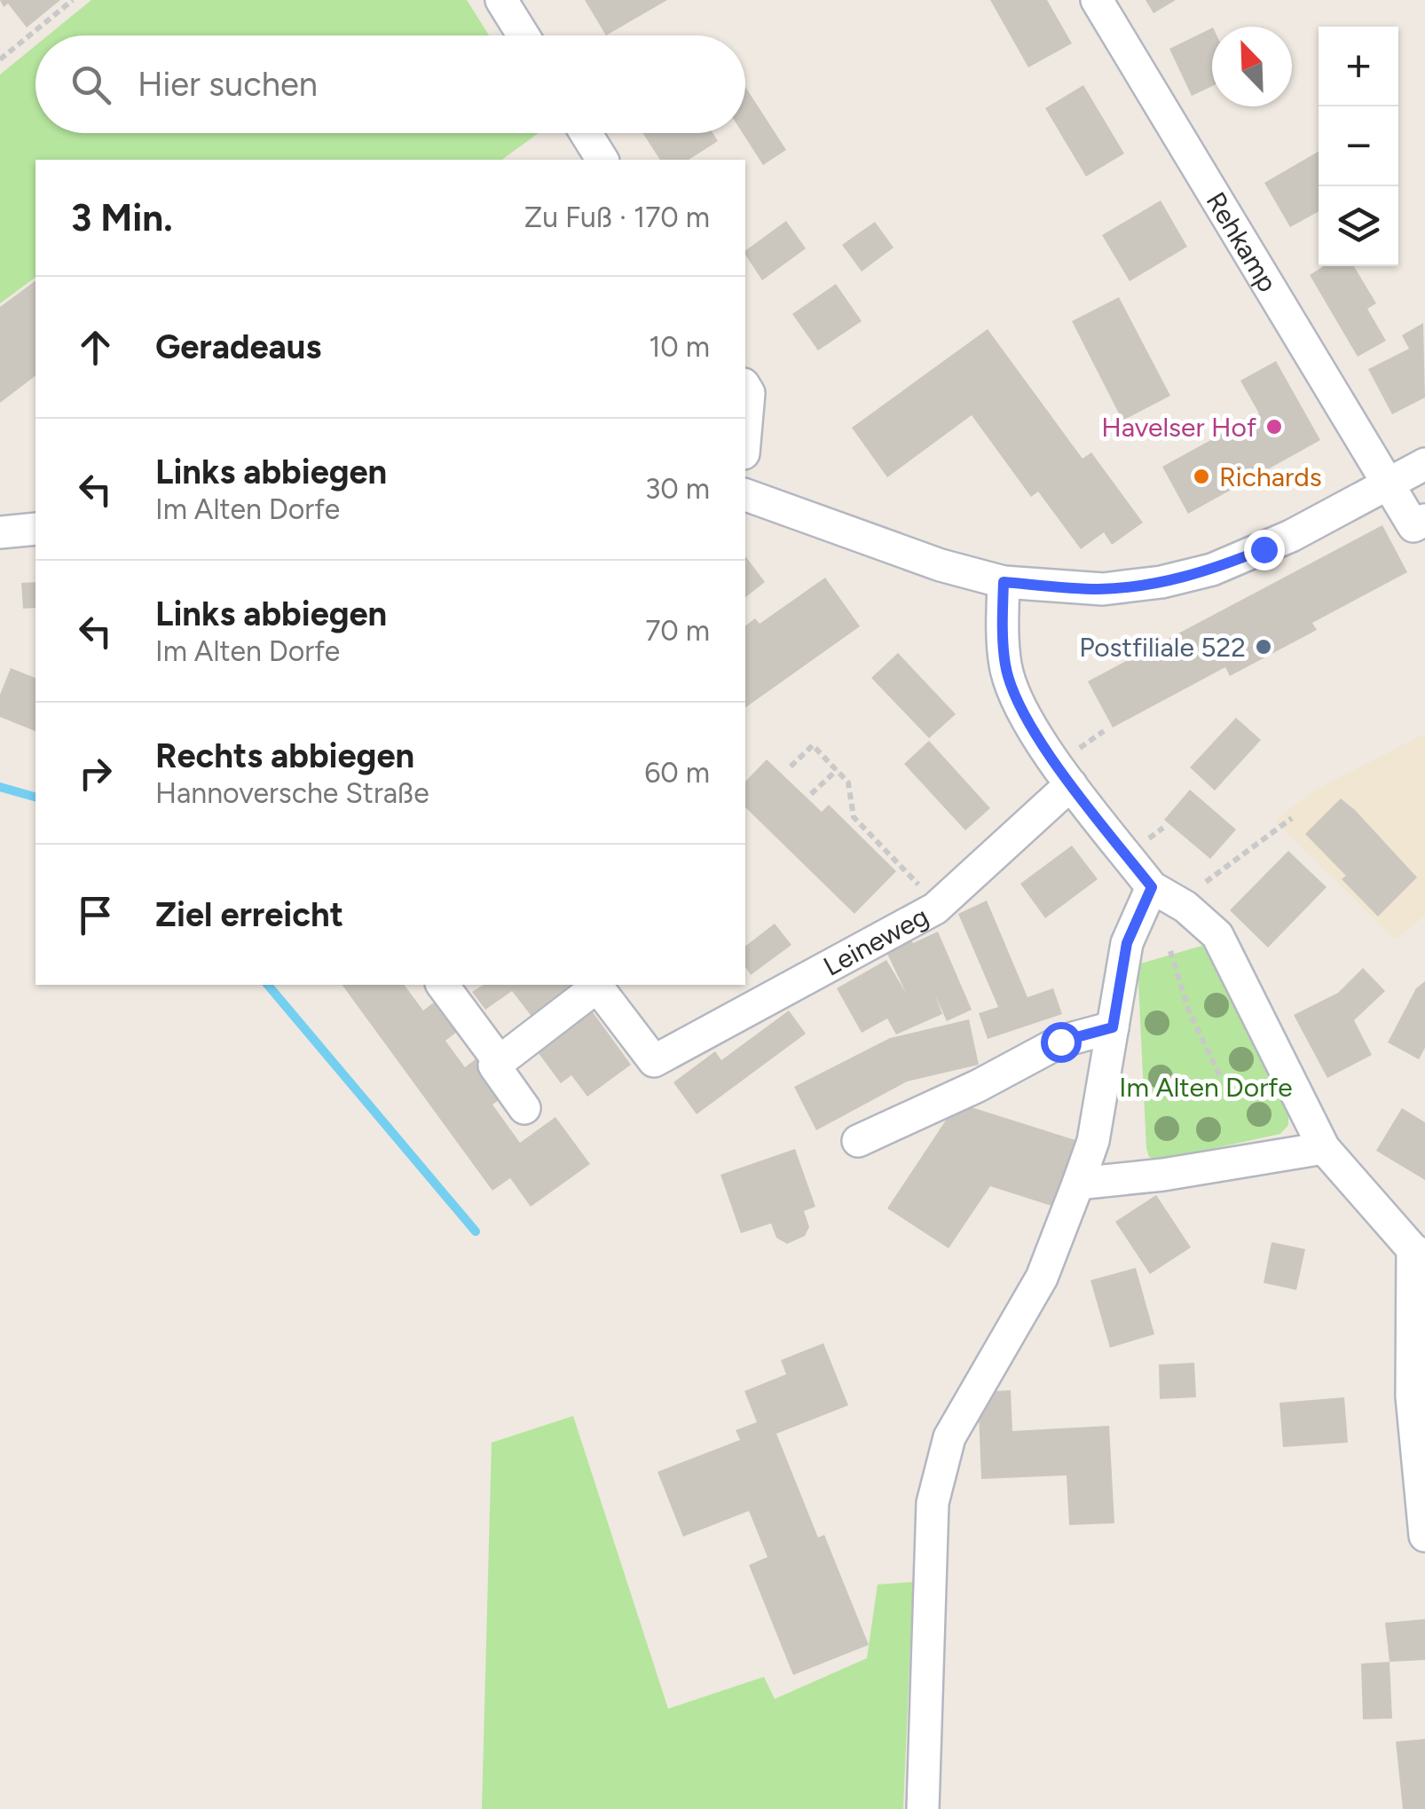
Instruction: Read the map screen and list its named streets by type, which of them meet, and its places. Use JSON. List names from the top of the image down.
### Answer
{
  "streets": {
    "street": ["Rehkamp", "Leineweg"]
  },
  "parks": ["Im Alten Dorfe"],
  "places": ["Havelser Hof", "Richards", "Postfiliale 522"],
  "north": "top left",
  "page": {
    "map_buttons": ["+", "−"],
    "search": "Hier suchen",
    "heading": ["3 Min.", "Zu Fuß · 170 m"],
    "list": [
      ["Geradeaus", "10 m"],
      ["Links abbiegen", "Im Alten Dorfe", "30 m"],
      ["Links abbiegen", "Im Alten Dorfe", "70 m"],
      ["Rechts abbiegen", "Hannoversche Straße", "60 m"],
      "Ziel erreicht"
    ]
  }
}
